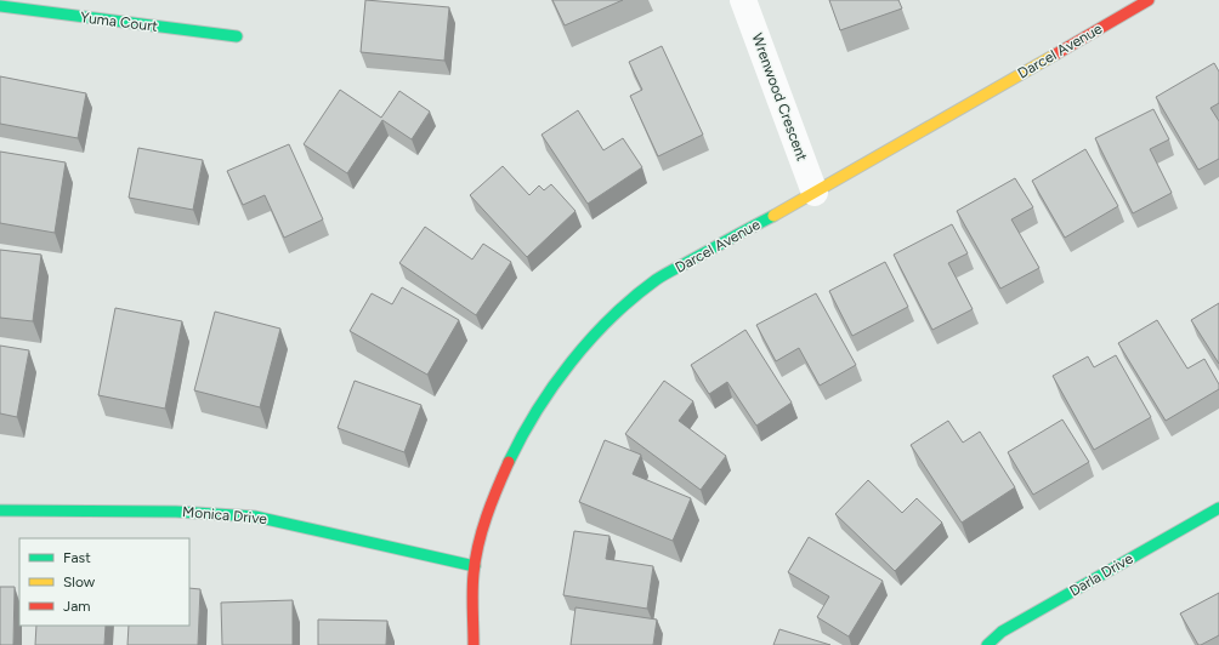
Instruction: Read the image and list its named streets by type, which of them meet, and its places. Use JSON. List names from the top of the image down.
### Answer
{
  "streets": {
    "street": [
      "Yuma Court",
      "Darcel Avenue",
      "Wrenwood Crescent",
      "Monica Drive",
      "Darla Drive"
    ]
  },
  "crossings": [
    ["Darcel Avenue", "Wrenwood Crescent"],
    ["Darcel Avenue", "Monica Drive"]
  ],
  "legend": ["Fast", "Slow", "Jam"]
}
